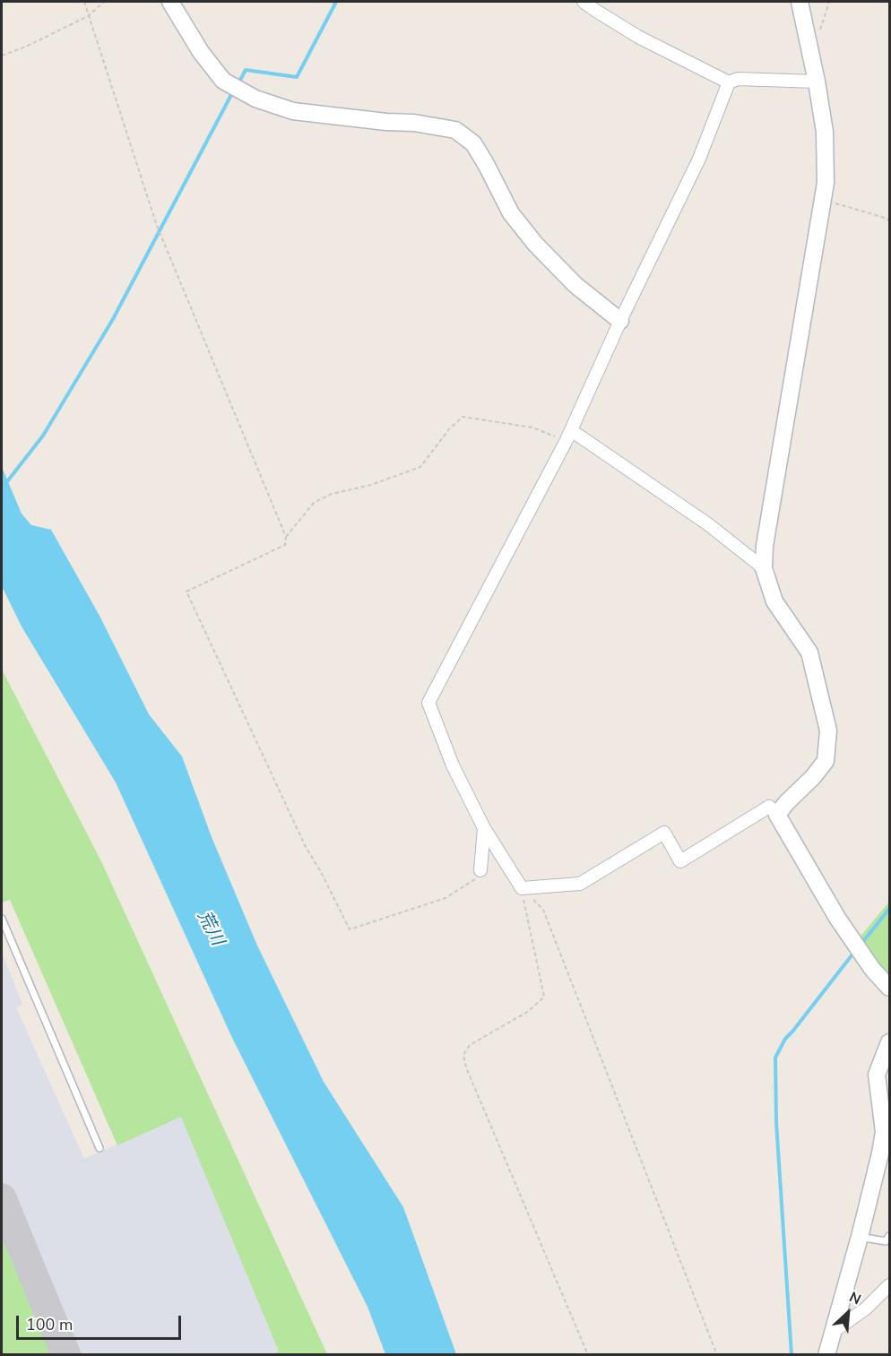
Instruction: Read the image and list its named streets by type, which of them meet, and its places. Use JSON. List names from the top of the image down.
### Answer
{
  "water": ["荒川"],
  "scale_bar": "100 m",
  "north": "top right"
}
